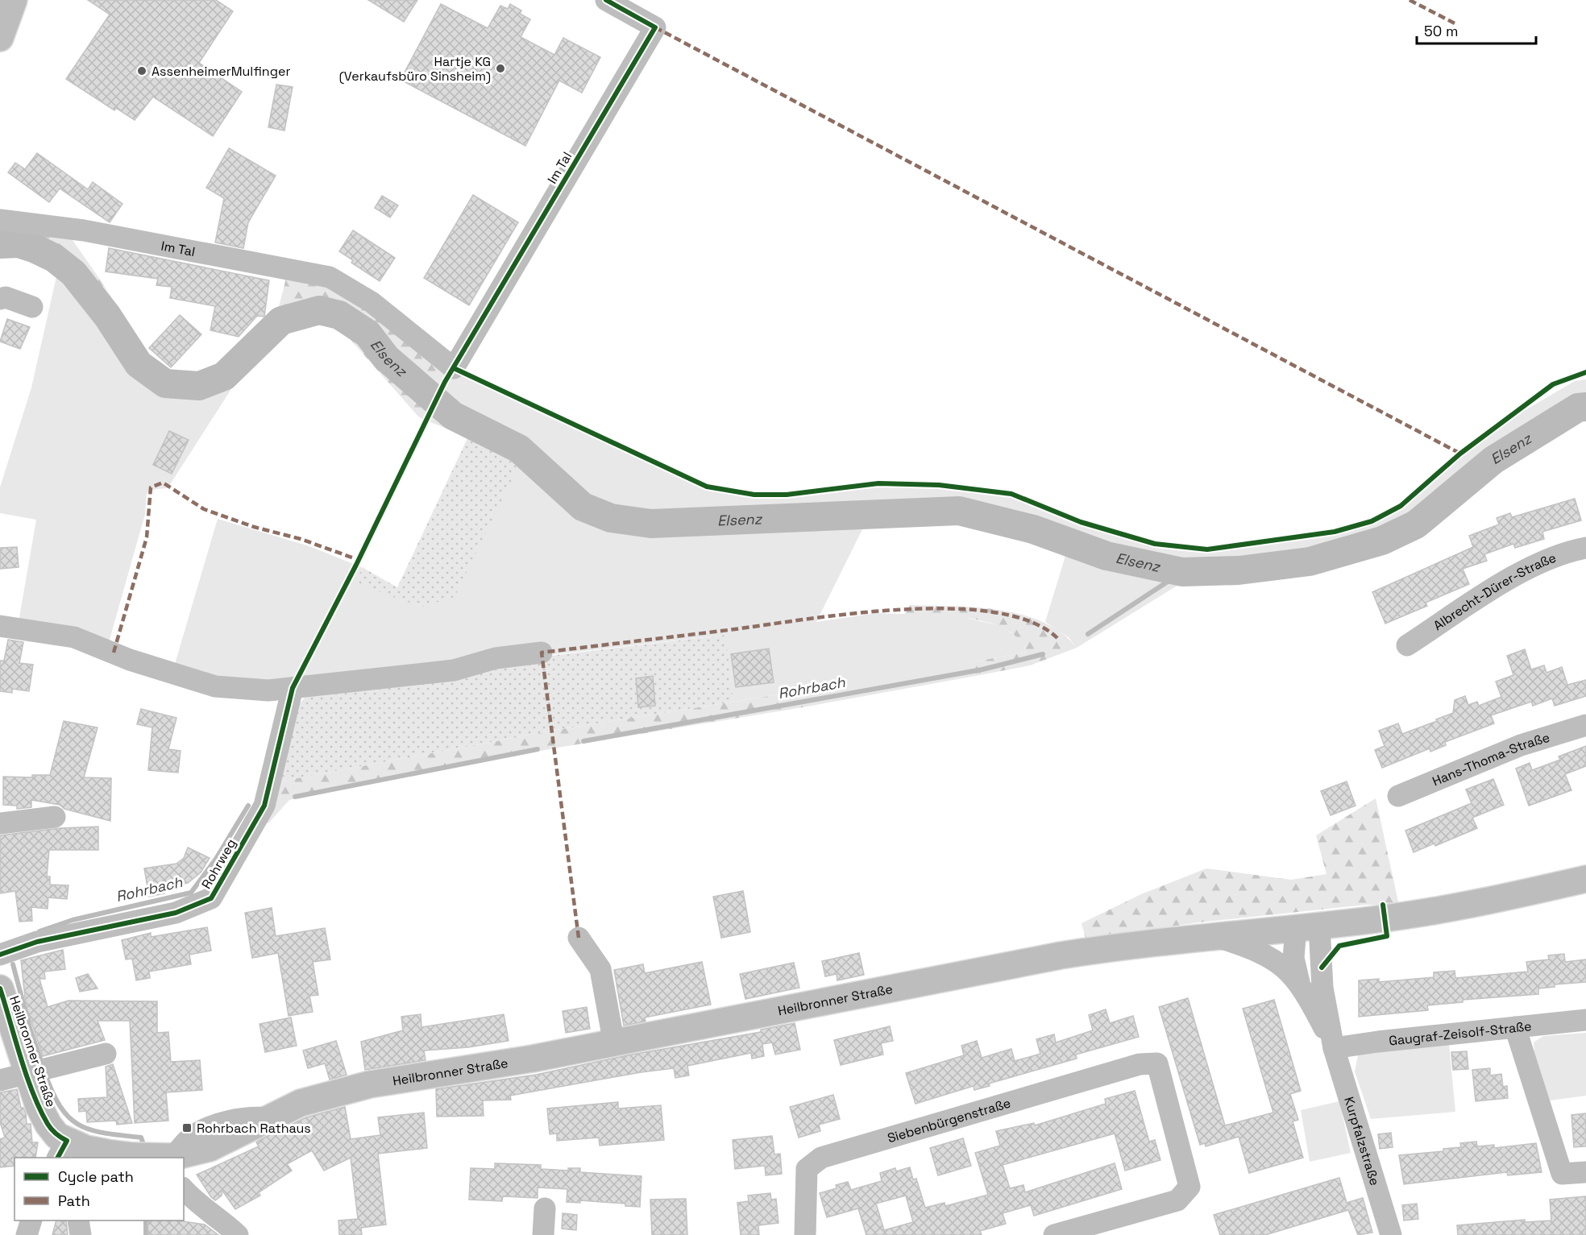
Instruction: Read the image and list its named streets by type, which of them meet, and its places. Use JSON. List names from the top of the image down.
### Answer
{
  "streets": {
    "main road": ["Heilbronner Straße"],
    "street": [
      "Im Tal",
      "Albrecht-Dürer-Straße",
      "Hans-Thoma-Straße",
      "Rohrweg",
      "Gaugraf-Zeisolf-Straße",
      "Siebenbürgenstraße",
      "Kurpfalzstraße"
    ]
  },
  "crossings": [
    ["Heilbronner Straße", "Kurpfalzstraße"],
    ["Gaugraf-Zeisolf-Straße", "Kurpfalzstraße"]
  ],
  "water": ["Elsenz", "Rohrbach"],
  "places": {
    "other": ["Hartje KG (Verkaufsbüro Sinsheim)", "AssenheimerMulfinger"],
    "transit": ["Rohrbach Rathaus"]
  },
  "legend": ["Cycle path", "Path"],
  "scale_bar": "50 m"
}
